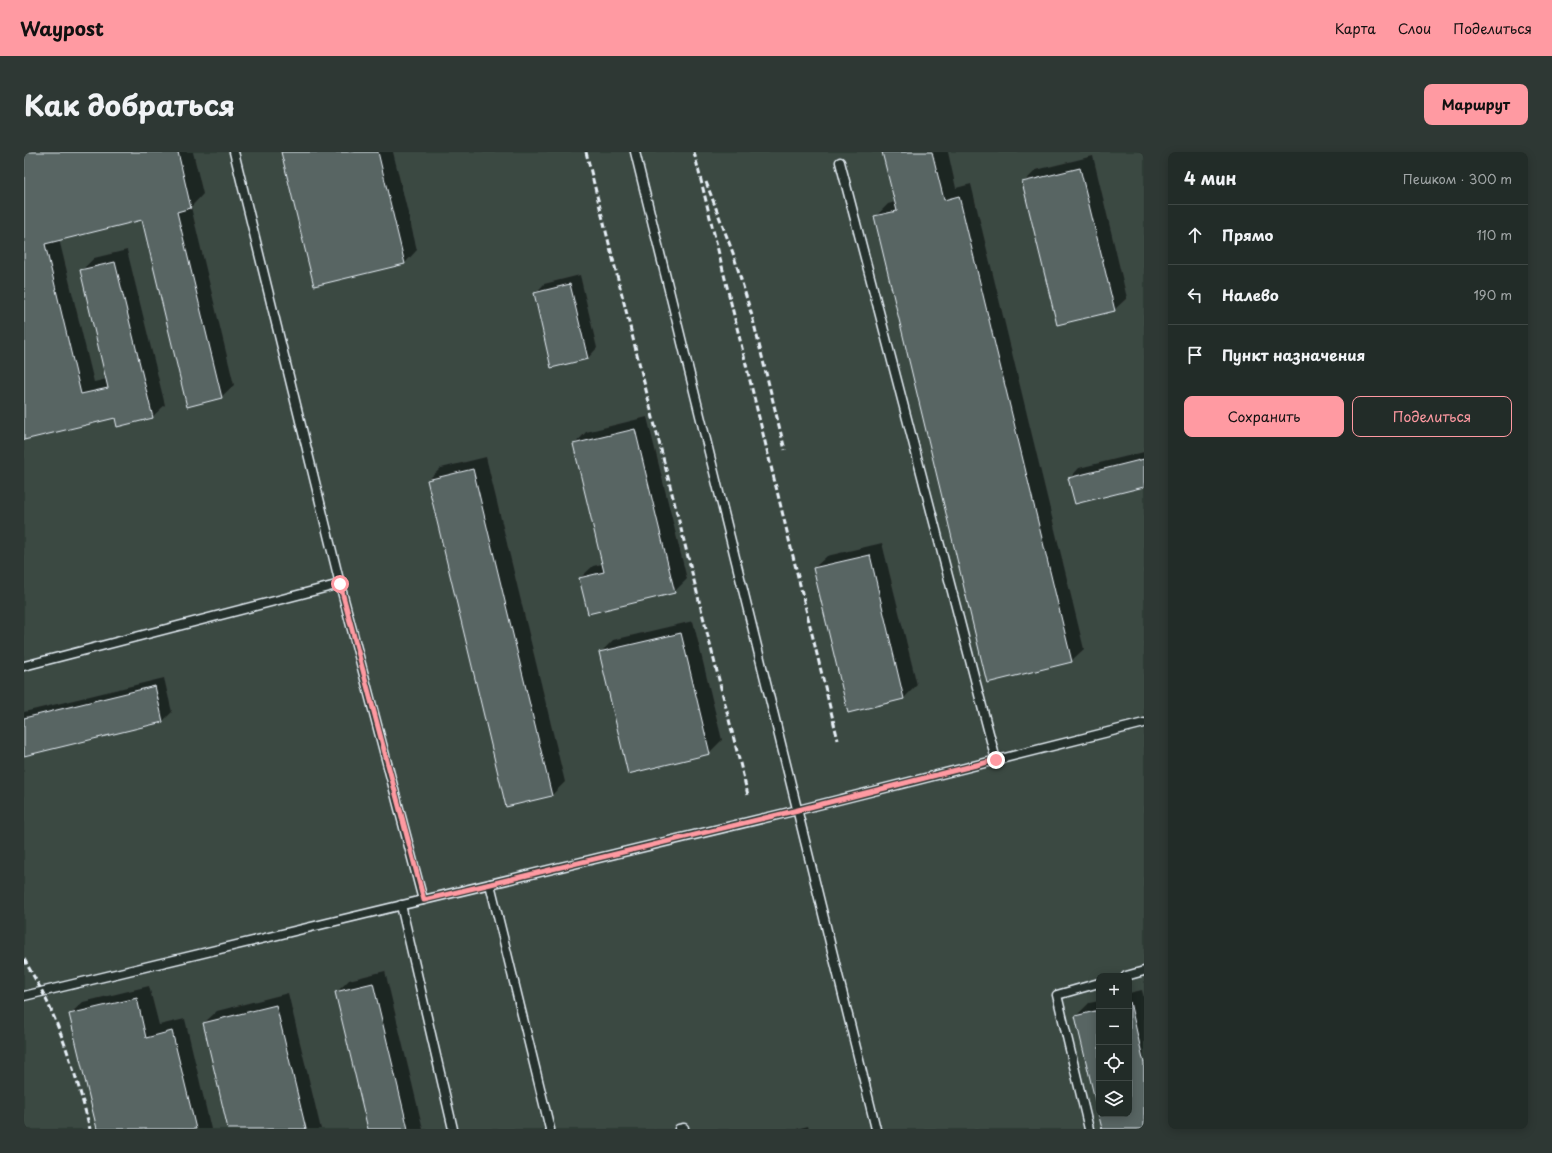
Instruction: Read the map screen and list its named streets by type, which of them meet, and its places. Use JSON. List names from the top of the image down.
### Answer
{
  "page": {
    "header": "Waypost",
    "nav": ["Карта", "Слои", "Поделиться"],
    "title": "Как добраться",
    "buttons": [
      "Маршрут",
      ["Сохранить", "Поделиться"]
    ],
    "heading": ["4 мин", "Пешком · 300 m"],
    "list": [
      ["Прямо", "110 m"],
      ["Налево", "190 m"],
      "Пункт назначения"
    ],
    "map_buttons": ["+", "−"]
  }
}
